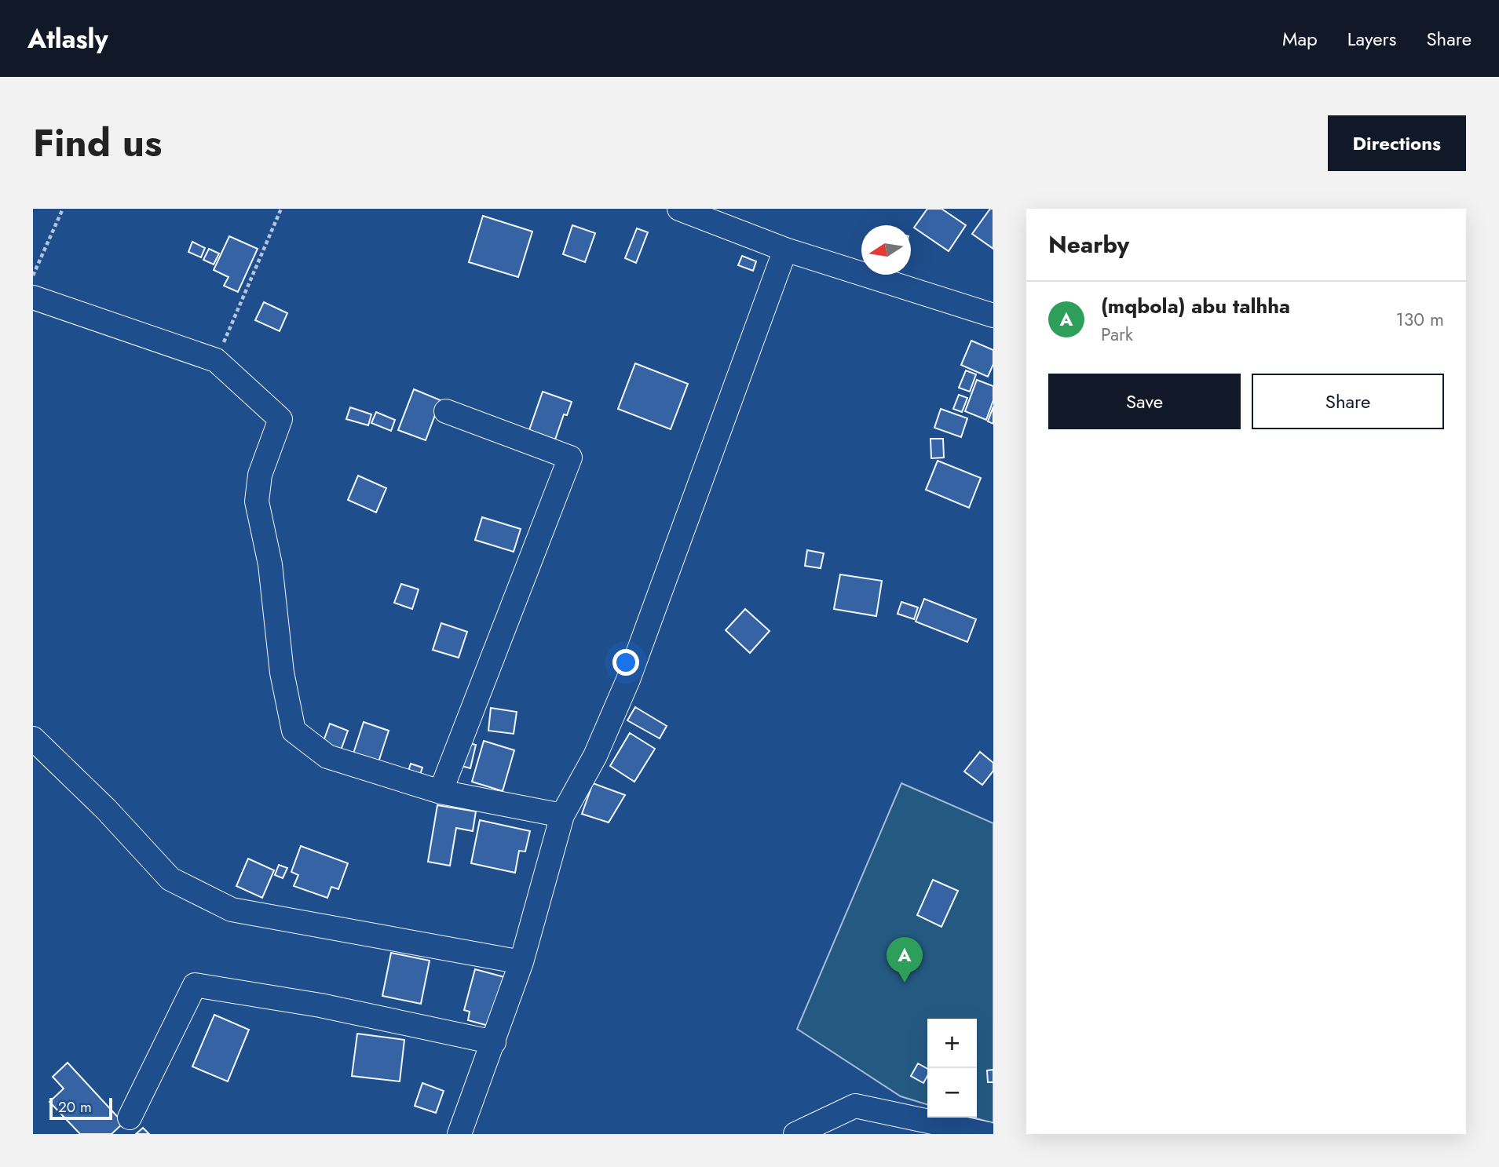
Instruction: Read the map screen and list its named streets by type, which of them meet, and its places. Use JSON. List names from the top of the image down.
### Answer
{
  "scale_bar": "20 m",
  "north": "left",
  "page": {
    "header": "Atlasly",
    "nav": ["Map", "Layers", "Share"],
    "title": "Find us",
    "buttons": [
      "Directions",
      ["Save", "Share"]
    ],
    "heading": "Nearby",
    "list": [
      {
        "mark": "A",
        "name": "(mqbola) abu talhha",
        "note": "Park",
        "value": "130 m"
      }
    ],
    "pins": "A",
    "map_buttons": ["+", "−"],
    "scale": "20 m"
  }
}
